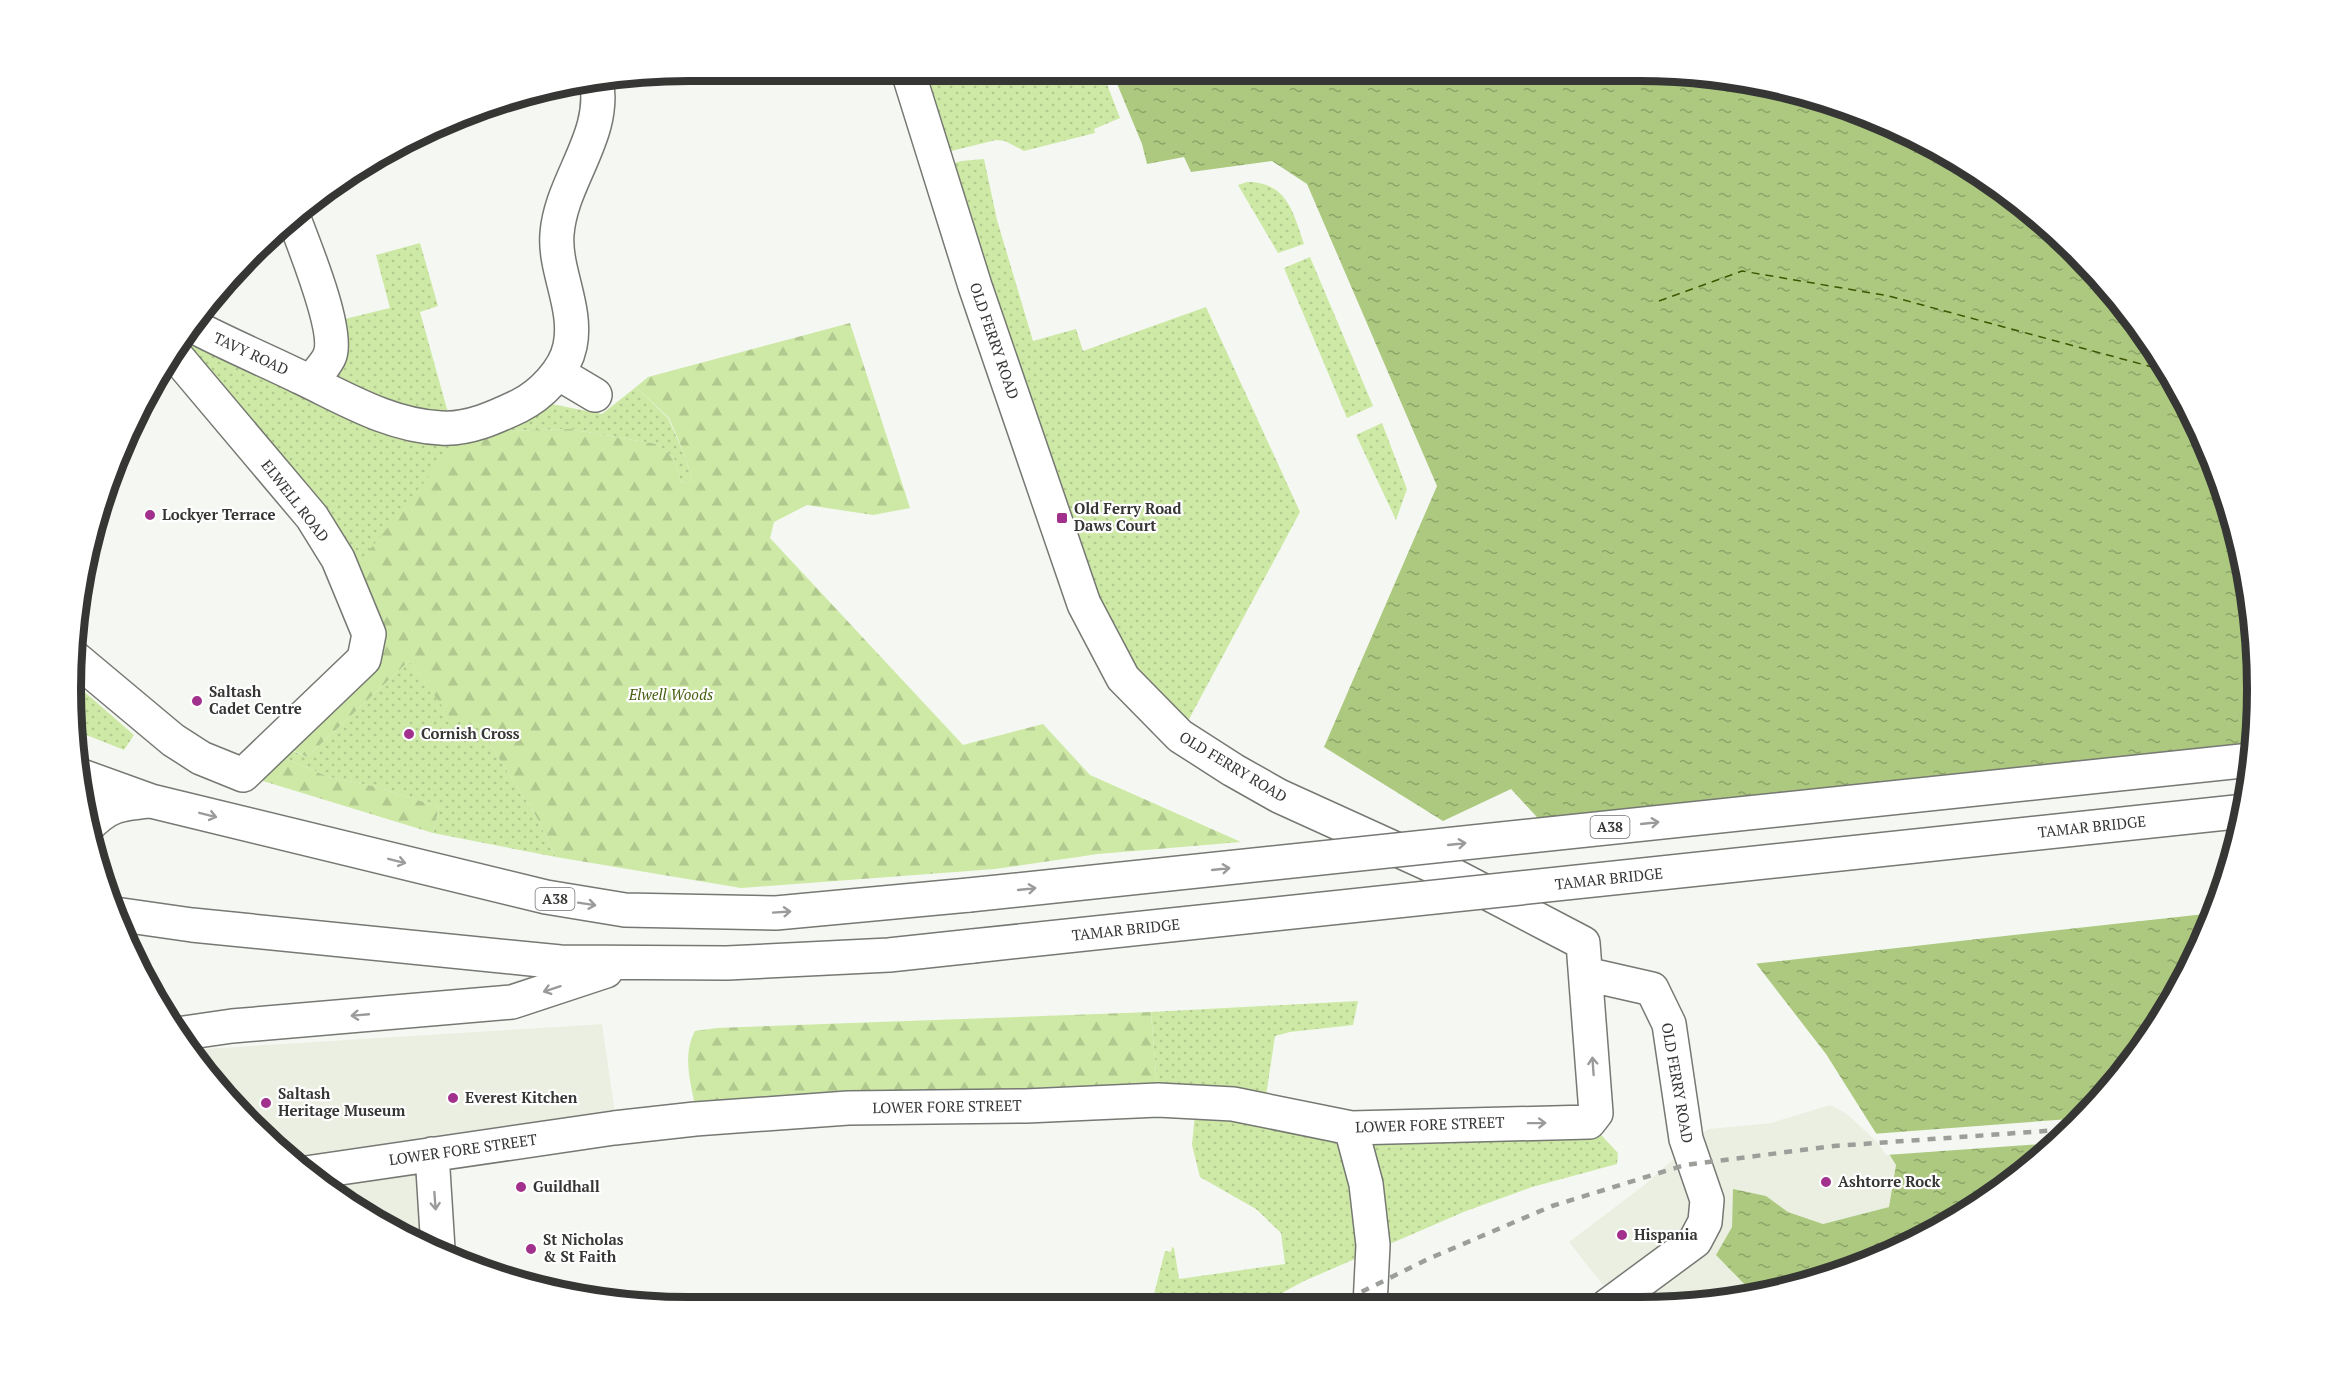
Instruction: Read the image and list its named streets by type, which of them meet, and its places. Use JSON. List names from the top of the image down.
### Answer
{
  "streets": {
    "main road": [
      "OLD FERRY ROAD",
      "TAVY ROAD",
      "ELWELL ROAD",
      "A38",
      "TAMAR BRIDGE",
      "LOWER FORE STREET"
    ]
  },
  "crossings": [
    ["OLD FERRY ROAD", "LOWER FORE STREET"]
  ],
  "parks": ["Elwell Woods"],
  "places": {
    "other": [
      "Lockyer Terrace",
      "Saltash Cadet Centre",
      "Cornish Cross",
      "Everest Kitchen",
      "Saltash Heritage Museum",
      "Ashtorre Rock",
      "Guildhall",
      "Hispania",
      "St Nicholas & St Faith"
    ],
    "transit": ["Old Ferry Road Daws Court"]
  }
}
